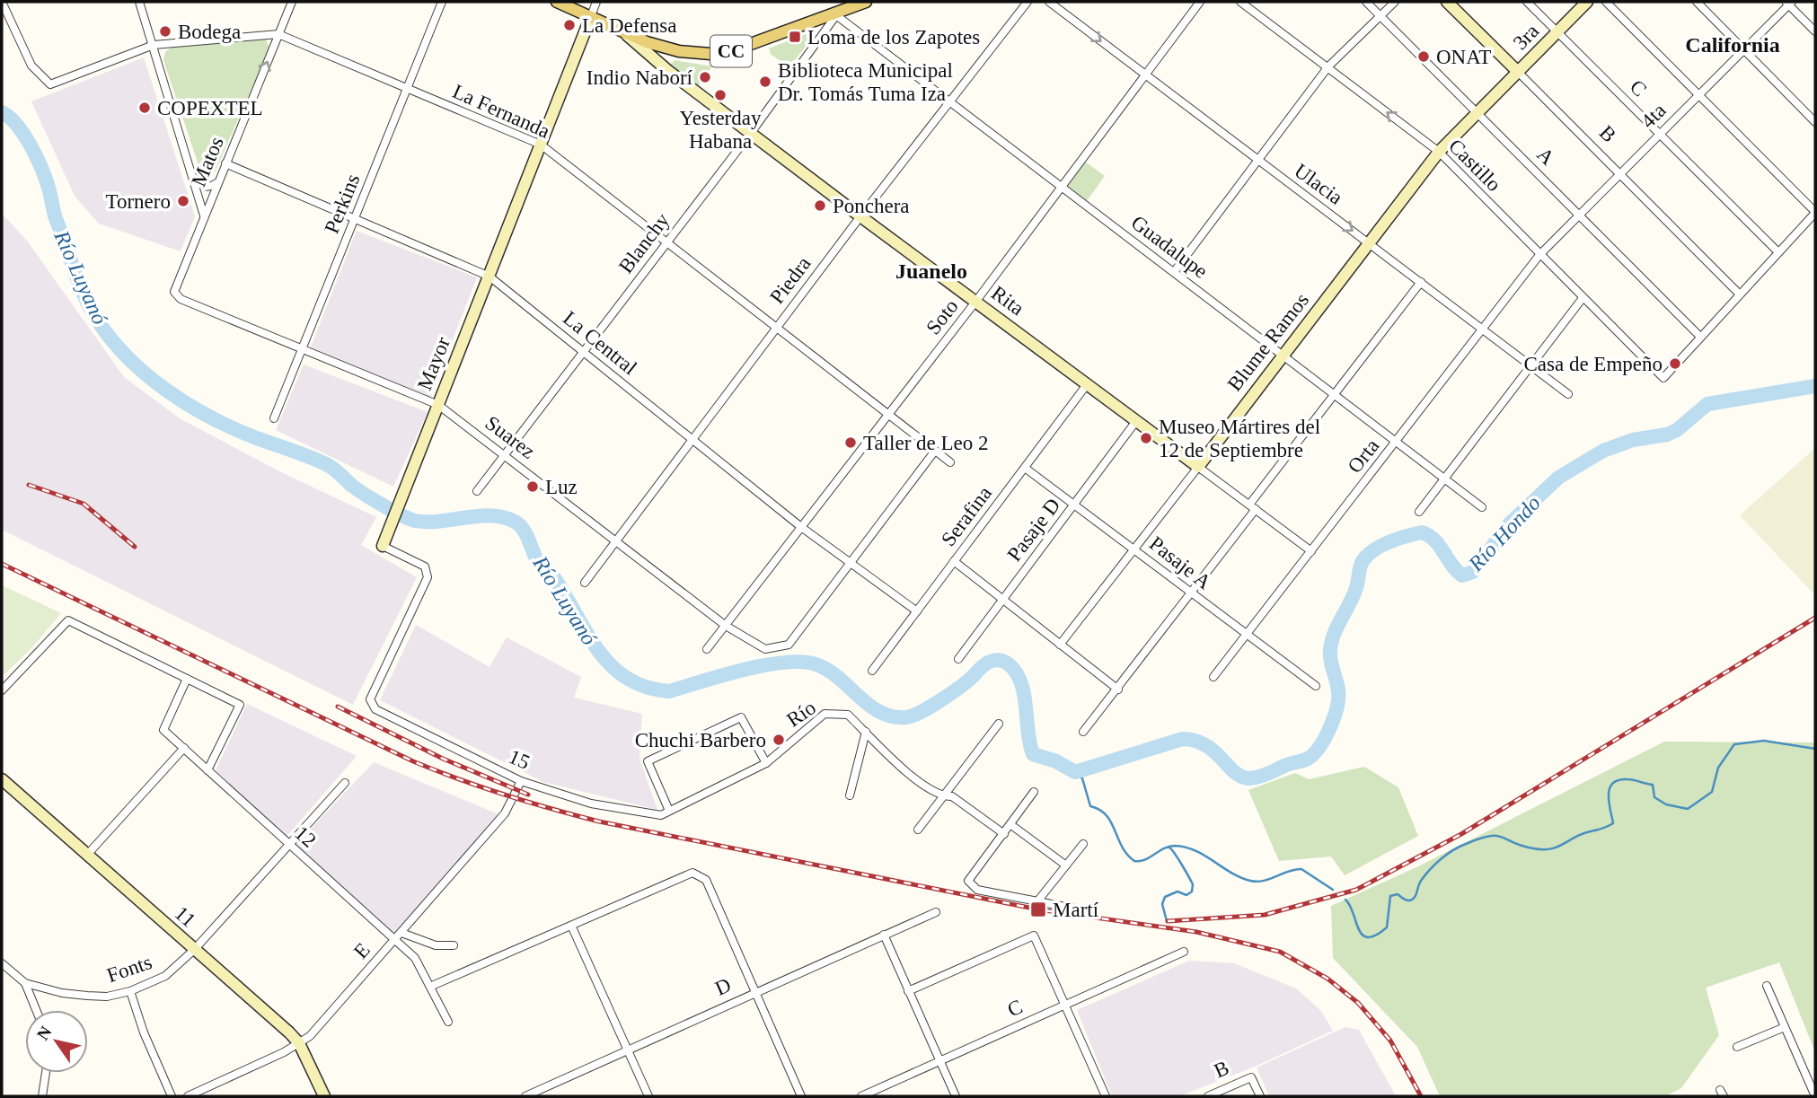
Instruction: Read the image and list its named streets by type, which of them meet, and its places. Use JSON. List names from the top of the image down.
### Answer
{
  "streets": {
    "main road": ["CC"],
    "street": [
      "3ra",
      "C",
      "La Fernanda",
      "4ta",
      "B",
      "A",
      "Matos",
      "Castillo",
      "Ulacia",
      "Perkins",
      "Blanchy",
      "Guadalupe",
      "Piedra",
      "Rita",
      "Soto",
      "Blume Ramos",
      "La Central",
      "Mayor",
      "Suarez",
      "Orta",
      "Serafina",
      "Pasaje D",
      "Pasaje A",
      "Río",
      "15",
      "12",
      "11",
      "E",
      "Fonts",
      "D"
    ]
  },
  "crossings": [
    ["3ra", "C"],
    ["3ra", "B"],
    ["3ra", "A"],
    ["3ra", "Castillo"],
    ["3ra", "Blume Ramos"],
    ["CC", "Blanchy"],
    ["CC", "Guadalupe"],
    ["CC", "Rita"],
    ["CC", "Mayor"],
    ["C", "4ta"],
    ["La Fernanda", "Matos"],
    ["La Fernanda", "Perkins"],
    ["La Fernanda", "Blanchy"],
    ["La Fernanda", "Piedra"],
    ["La Fernanda", "Soto"],
    ["La Fernanda", "Mayor"],
    ["4ta", "B"],
    ["4ta", "A"],
    ["4ta", "Castillo"],
    ["4ta", "Orta"],
    ["A", "Castillo"],
    ["Matos", "La Central"],
    ["Matos", "Suarez"],
    ["Castillo", "Blume Ramos"],
    ["Castillo", "Orta"],
    ["Ulacia", "Soto"],
    ["Ulacia", "Blume Ramos"],
    ["Ulacia", "Orta"],
    ["Perkins", "La Central"],
    ["Perkins", "Suarez"],
    ["Blanchy", "Guadalupe"],
    ["Blanchy", "Rita"],
    ["Blanchy", "La Central"],
    ["Blanchy", "Suarez"],
    ["Guadalupe", "Piedra"],
    ["Guadalupe", "Soto"],
    ["Guadalupe", "Blume Ramos"],
    ["Guadalupe", "Orta"],
    ["Piedra", "Rita"],
    ["Piedra", "La Central"],
    ["Piedra", "Suarez"],
    ["Rita", "Soto"],
    ["Rita", "Blume Ramos"],
    ["Rita", "Orta"],
    ["Rita", "Serafina"],
    ["Rita", "Pasaje D"],
    ["Soto", "La Central"],
    ["Soto", "Suarez"],
    ["Blume Ramos", "Pasaje A"],
    ["La Central", "Mayor"],
    ["La Central", "Suarez"],
    ["La Central", "Serafina"],
    ["Mayor", "Suarez"],
    ["Mayor", "15"],
    ["Orta", "Pasaje A"],
    ["Serafina", "Pasaje A"],
    ["Pasaje D", "Pasaje A"],
    ["Río", "15"],
    ["15", "E"],
    ["12", "E"],
    ["12", "Fonts"],
    ["11", "E"],
    ["11", "Fonts"]
  ],
  "one_way": ["Matos", "Ulacia"],
  "districts": ["California", "Juanelo"],
  "water": ["Río Luyanó", "Río Hondo"],
  "places": {
    "other": [
      "La Defensa",
      "Bodega",
      "ONAT",
      "Indio Naborí",
      "Biblioteca Municipal Dr. Tomás Tuma Iza",
      "Yesterday Habana",
      "COPEXTEL",
      "Tornero",
      "Ponchera",
      "Casa de Empeño",
      "Museo Mártires del 12 de Septiembre",
      "Taller de Leo 2",
      "Luz",
      "Chuchi Barbero"
    ],
    "transit": ["Loma de los Zapotes", "Martí"]
  },
  "north": "top left"
}
